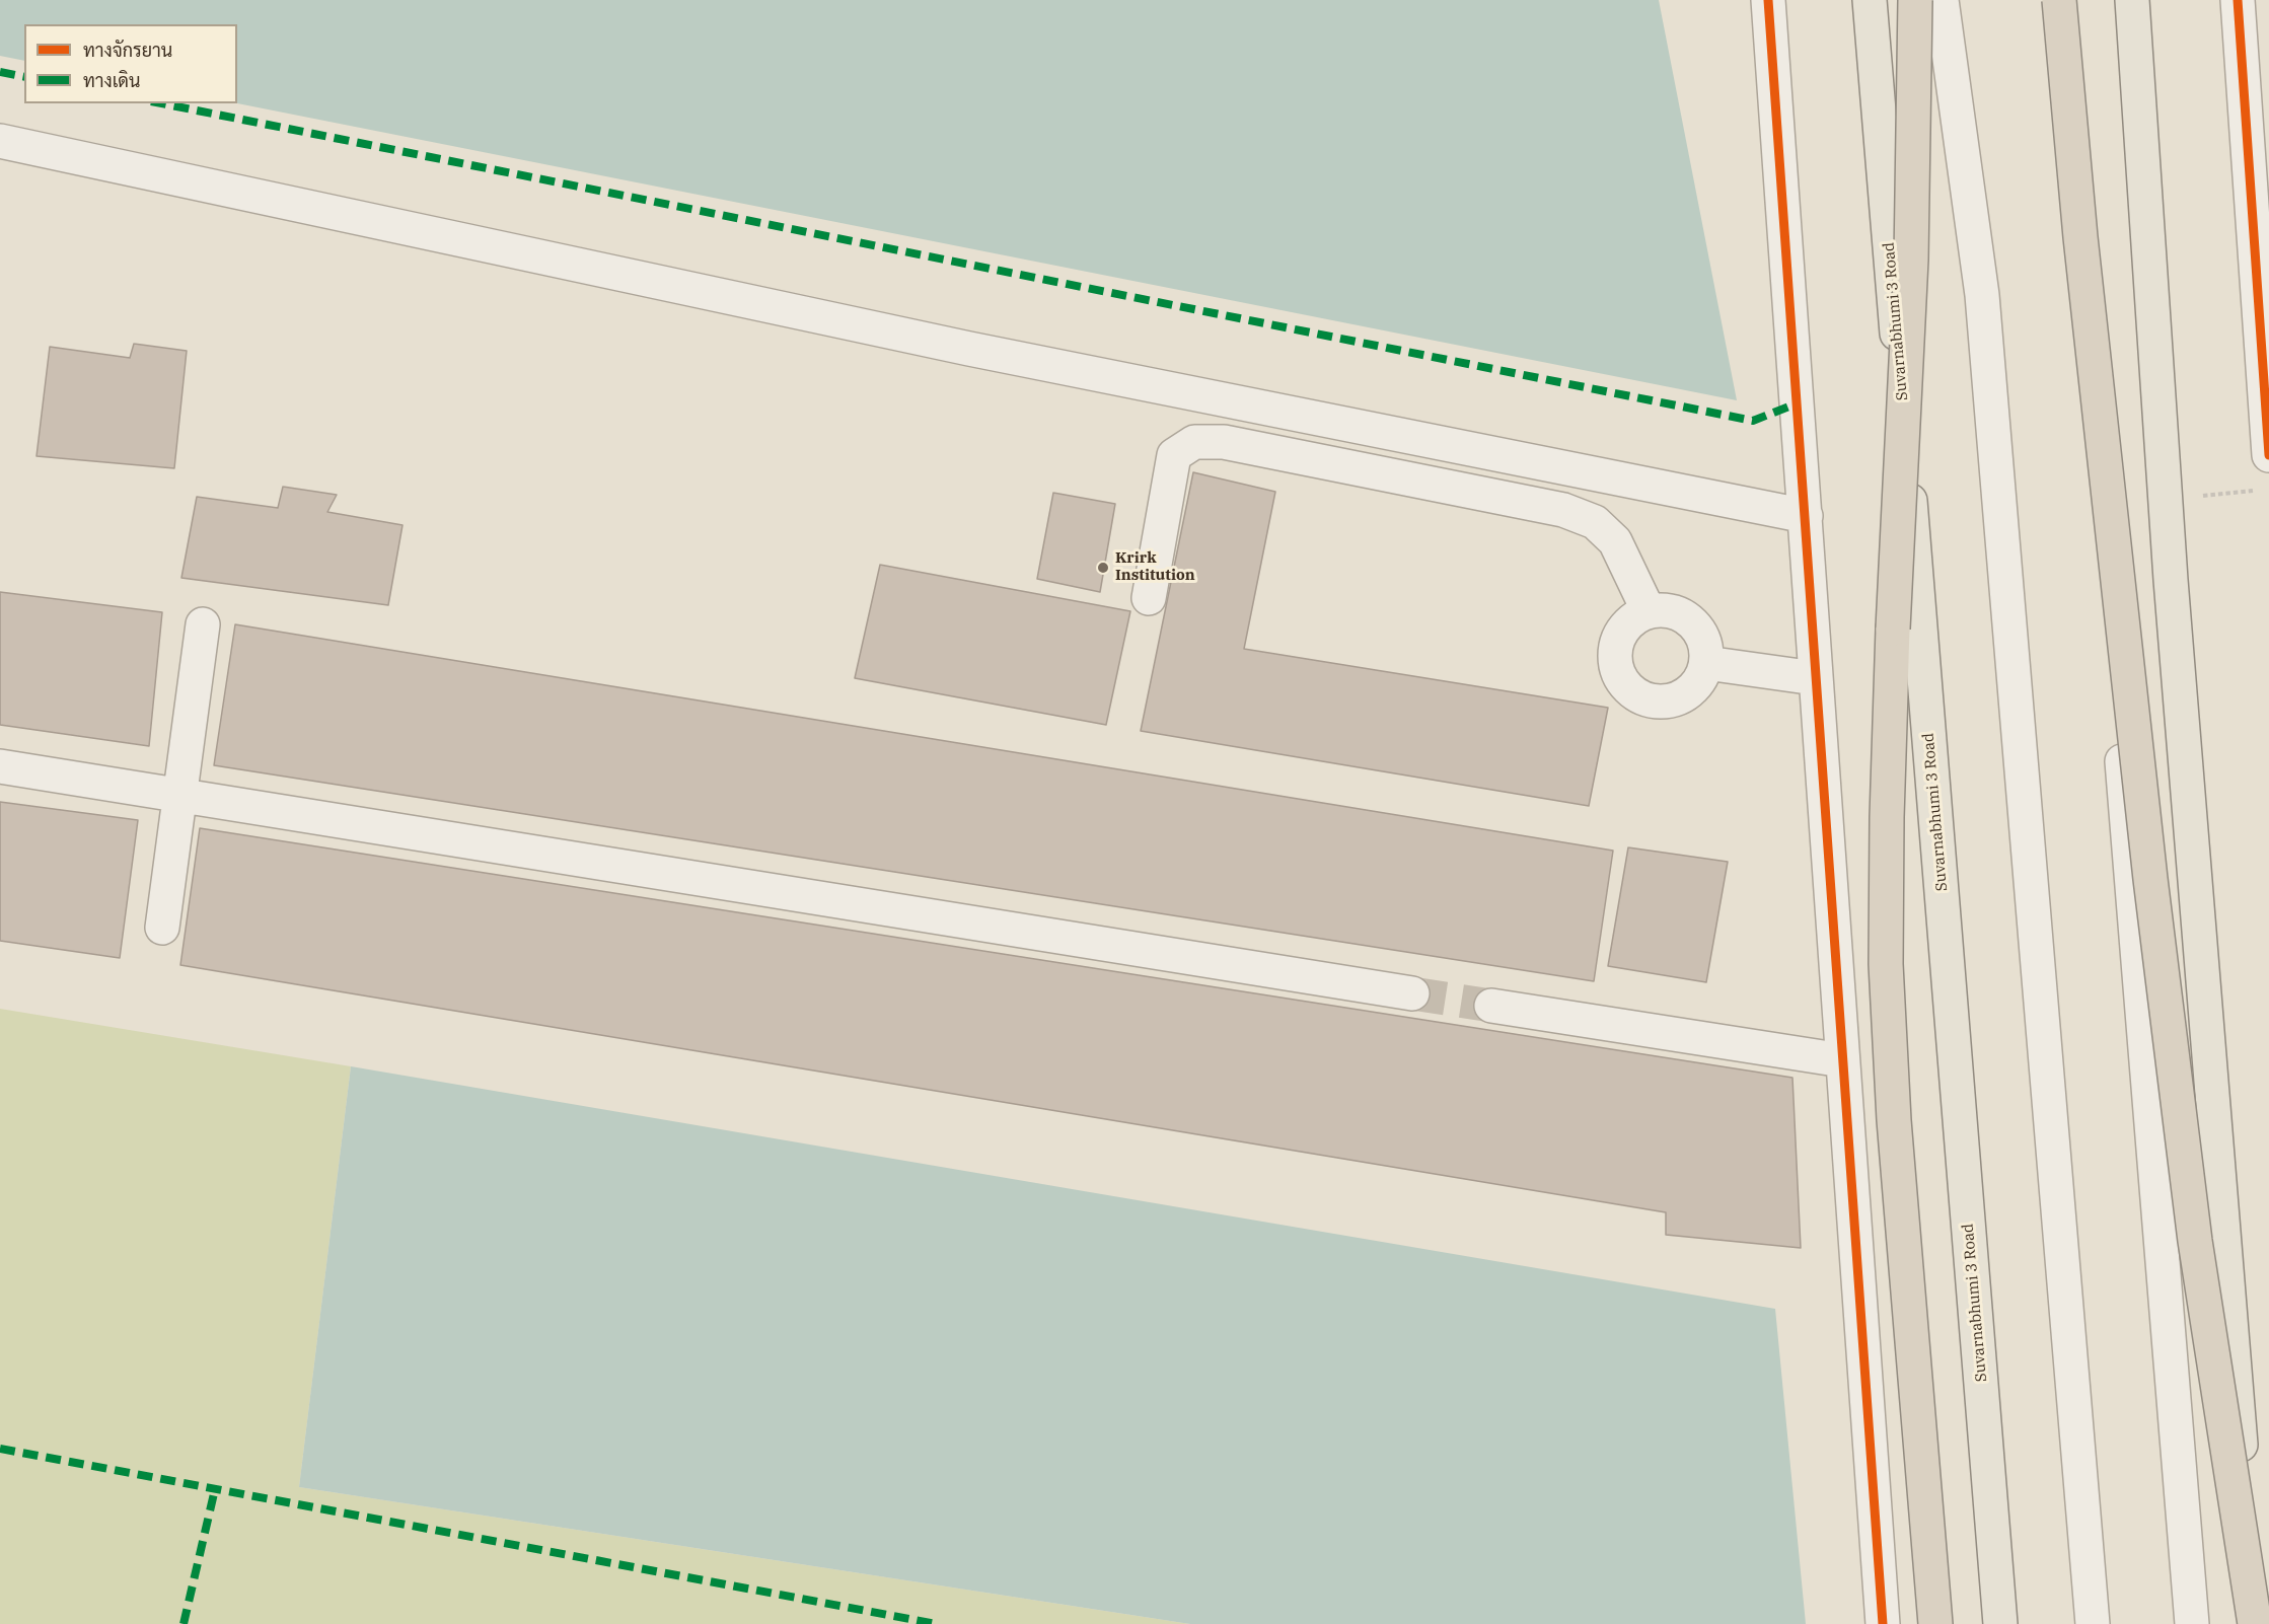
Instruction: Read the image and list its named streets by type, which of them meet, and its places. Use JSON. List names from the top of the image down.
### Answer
{
  "streets": {
    "main road": ["Suvarnabhumi 3 Road"]
  },
  "places": ["Krirk Institution"],
  "legend": ["ทางจักรยาน", "ทางเดิน"]
}
